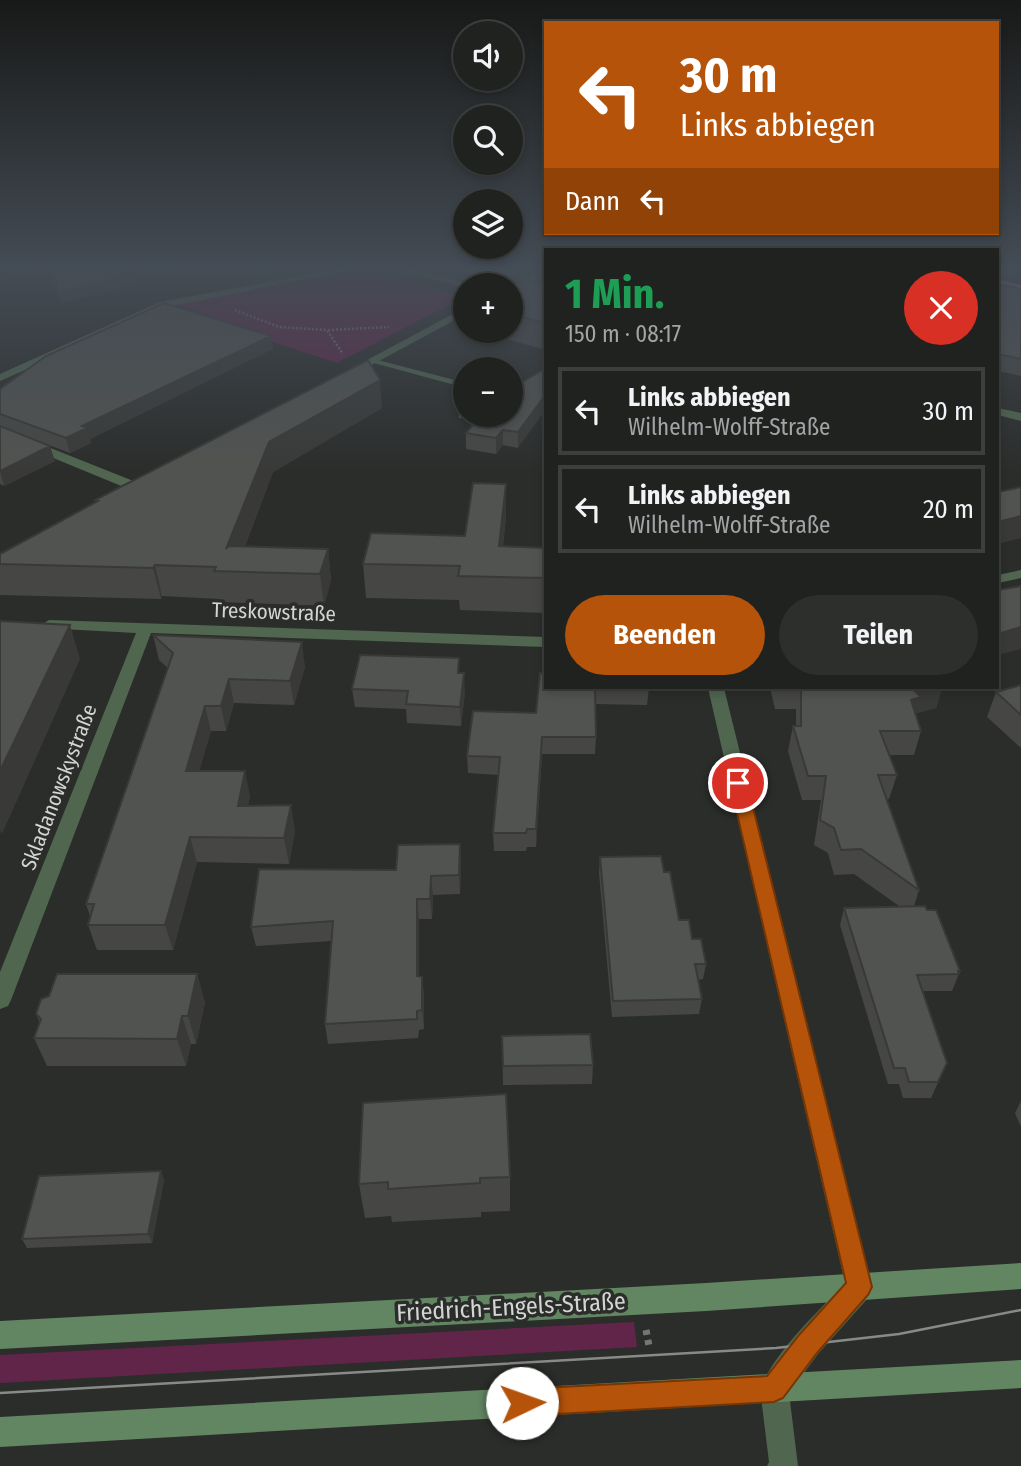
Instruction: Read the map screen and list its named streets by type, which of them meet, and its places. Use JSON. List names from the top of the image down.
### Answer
{
  "streets": {
    "main road": ["Friedrich-Engels-Straße"],
    "street": ["Treskowstraße", "Skladanowskystraße"]
  },
  "crossings": [
    ["Treskowstraße", "Skladanowskystraße"]
  ],
  "page": {
    "map_buttons": ["+", "−"],
    "turn": ["30 m", "Links abbiegen"],
    "then": "Dann",
    "heading": ["1 Min.", "150 m · 08:17"],
    "list": [
      {
        "name": "Links abbiegen",
        "note": "Wilhelm-Wolff-Straße",
        "value": "30 m"
      },
      {
        "name": "Links abbiegen",
        "note": "Wilhelm-Wolff-Straße",
        "value": "20 m"
      }
    ],
    "buttons": ["Beenden", "Teilen"]
  }
}
